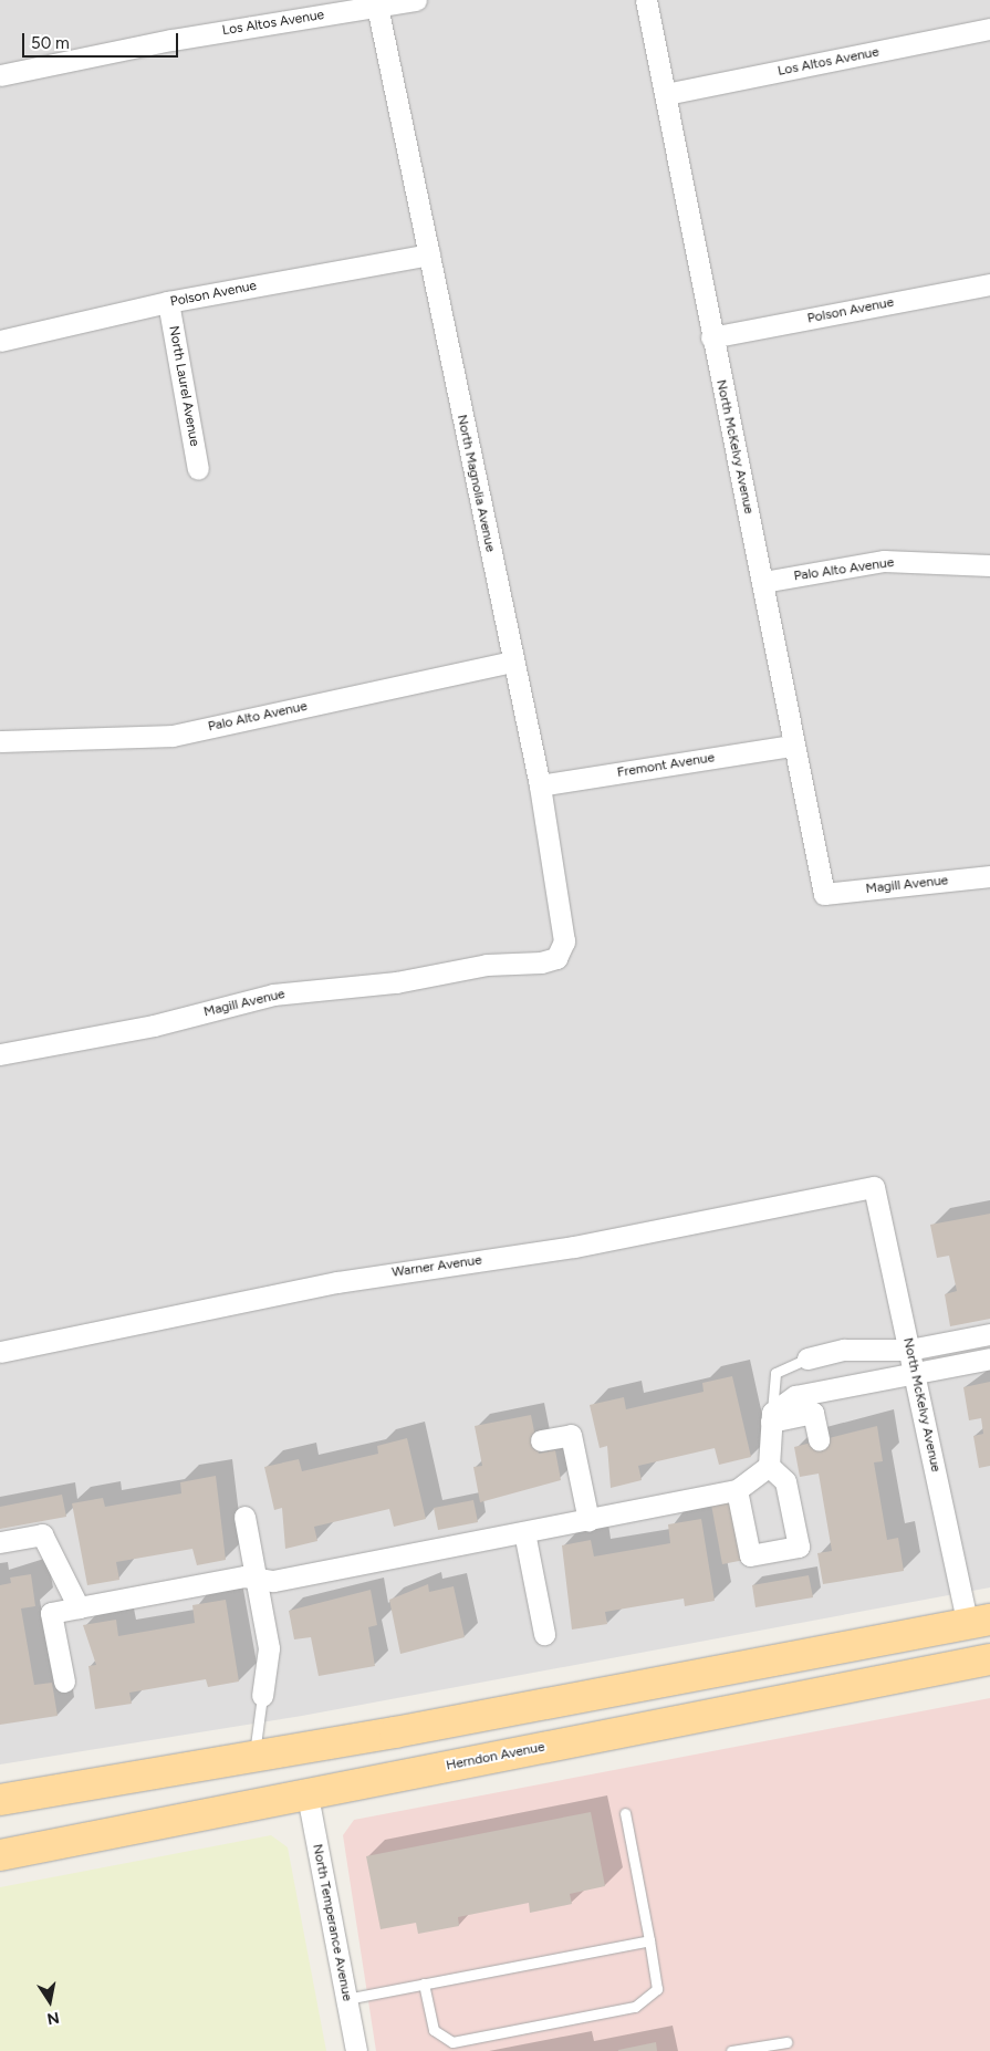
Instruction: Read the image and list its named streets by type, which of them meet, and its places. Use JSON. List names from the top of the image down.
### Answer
{
  "streets": {
    "main road": ["Herndon Avenue"],
    "street": [
      "Los Altos Avenue",
      "Polson Avenue",
      "North Laurel Avenue",
      "North McKelvy Avenue",
      "North Magnolia Avenue",
      "Palo Alto Avenue",
      "Fremont Avenue",
      "Magill Avenue",
      "Warner Avenue",
      "North Temperance Avenue"
    ]
  },
  "crossings": [
    ["Los Altos Avenue", "North McKelvy Avenue"],
    ["Los Altos Avenue", "North Magnolia Avenue"],
    ["Polson Avenue", "North Laurel Avenue"],
    ["Polson Avenue", "North McKelvy Avenue"],
    ["Polson Avenue", "North Magnolia Avenue"],
    ["North McKelvy Avenue", "Palo Alto Avenue"],
    ["North McKelvy Avenue", "Fremont Avenue"],
    ["North McKelvy Avenue", "Magill Avenue"],
    ["North McKelvy Avenue", "Warner Avenue"],
    ["North McKelvy Avenue", "Herndon Avenue"],
    ["North Magnolia Avenue", "Palo Alto Avenue"],
    ["North Magnolia Avenue", "Fremont Avenue"],
    ["North Magnolia Avenue", "Magill Avenue"],
    ["Herndon Avenue", "North Temperance Avenue"]
  ],
  "scale_bar": "50 m",
  "north": "bottom"
}
